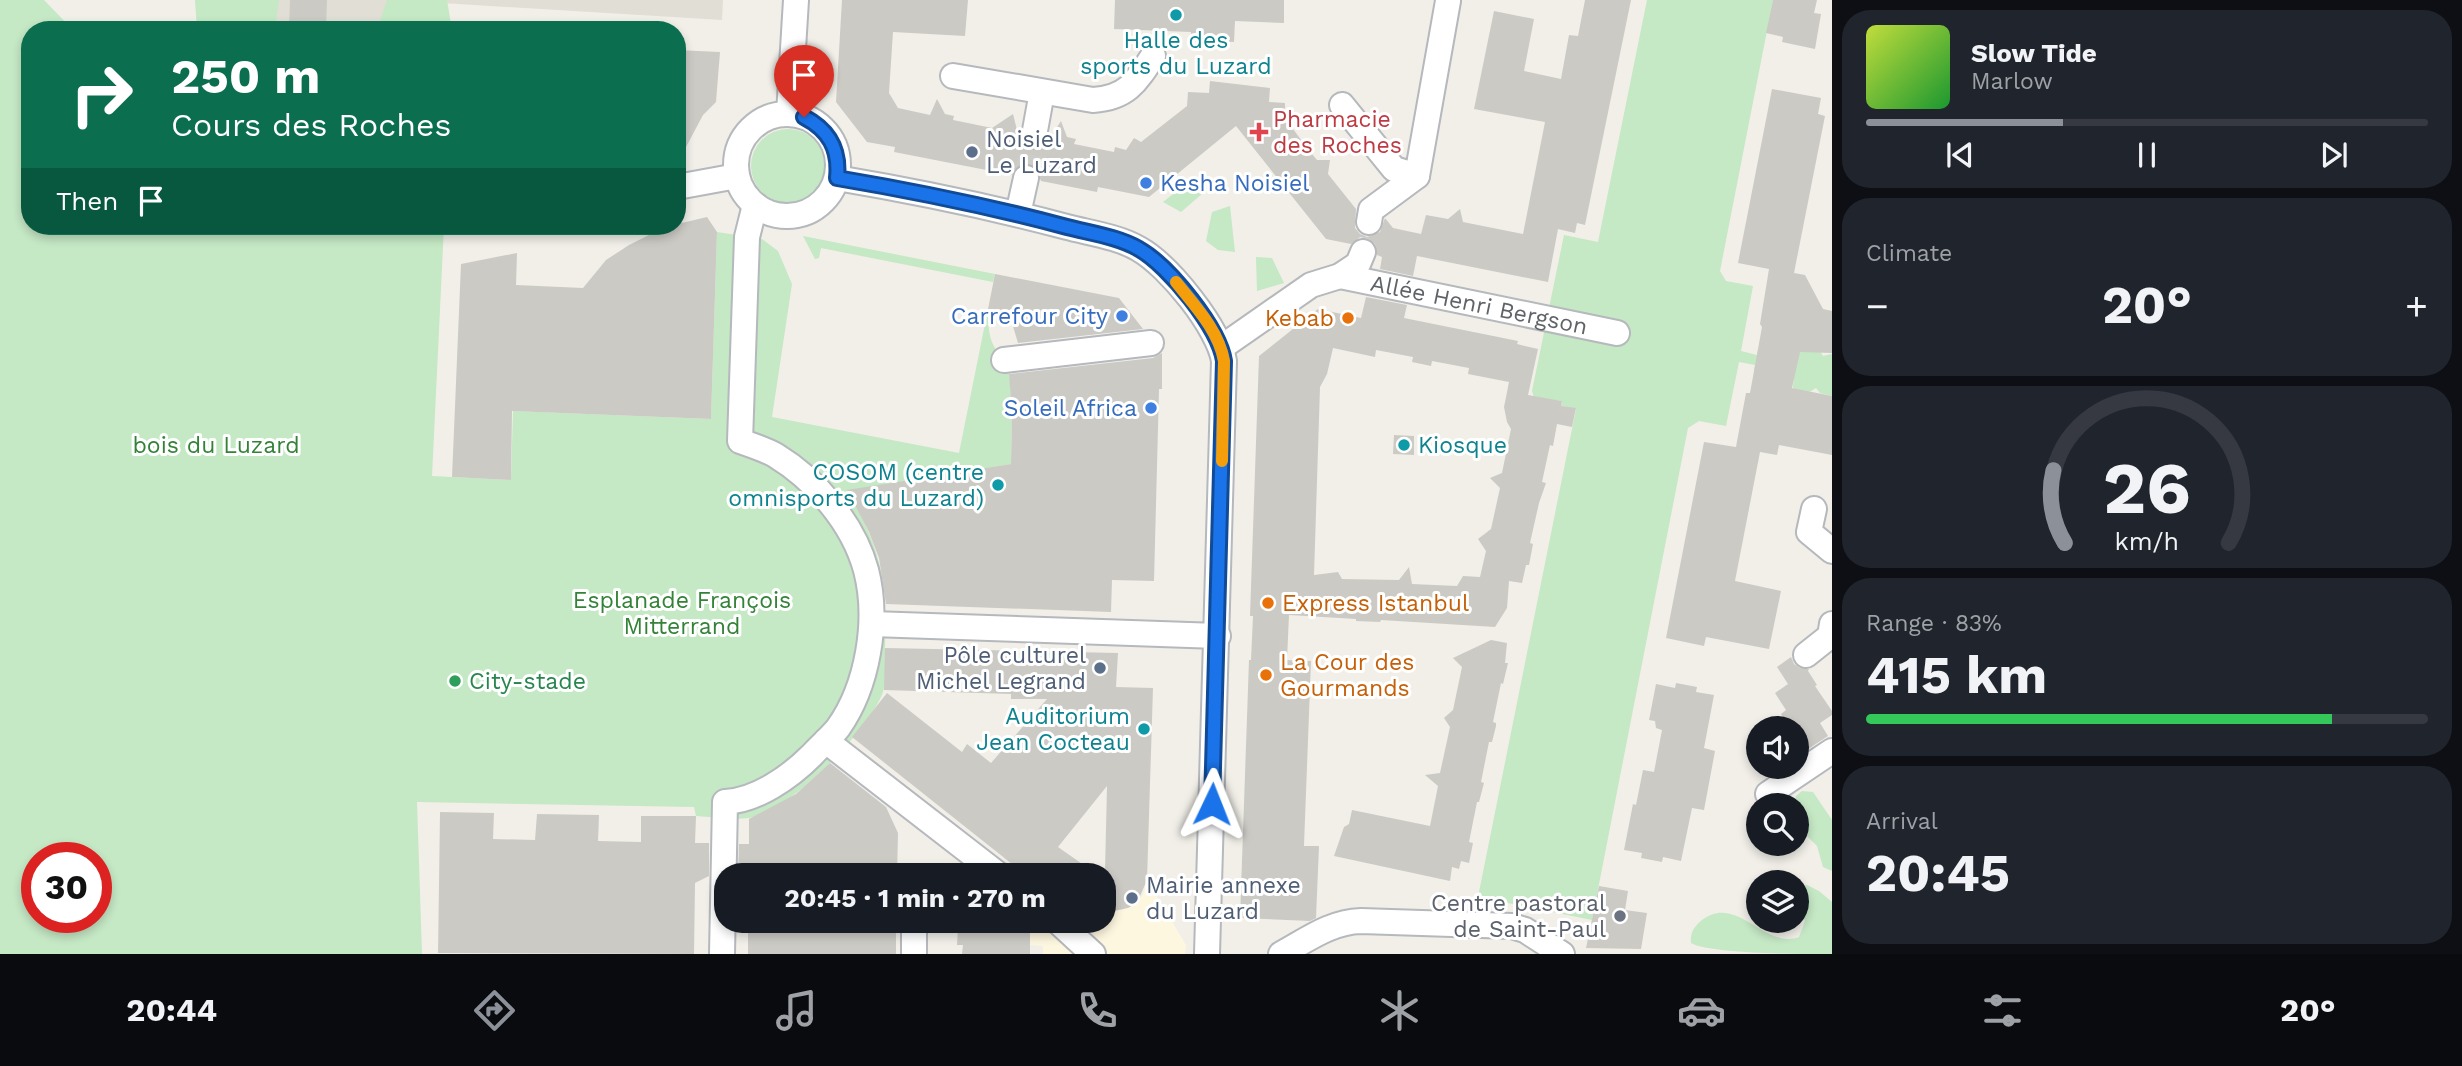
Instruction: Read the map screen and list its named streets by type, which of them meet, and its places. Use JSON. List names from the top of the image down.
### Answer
{
  "streets": {
    "street": ["Allée Henri Bergson"]
  },
  "parks": ["bois du Luzard", "Esplanade François Mitterrand"],
  "places": {
    "other": [
      "Halle des sports du Luzard",
      "Noisiel Le Luzard",
      "Kesha Noisiel",
      "Carrefour City",
      "Kebab",
      "Soleil Africa",
      "Kiosque",
      "COSOM (centre omnisports du Luzard)",
      "Express Istanbul",
      "Pôle culturel Michel Legrand",
      "La Cour des Gourmands",
      "City-stade",
      "Auditorium Jean Cocteau",
      "Mairie annexe du Luzard",
      "Centre pastoral de Saint-Paul"
    ],
    "health": ["Pharmacie des Roches"]
  },
  "page": {
    "turn": ["250 m", "Cours des Roches"],
    "song": ["Slow Tide", "Marlow"],
    "then": "Then",
    "tile": [
      "Climate",
      ["Range · 83%", "415 km"],
      ["Arrival", "20:45"]
    ],
    "heat": ["−", "20°", "+"],
    "limit": "30",
    "trip": "20:45 · 1 min · 270 m",
    "tabs": ["20:44", "20°"],
    "gauge": ["26", "km/h"]
  }
}
